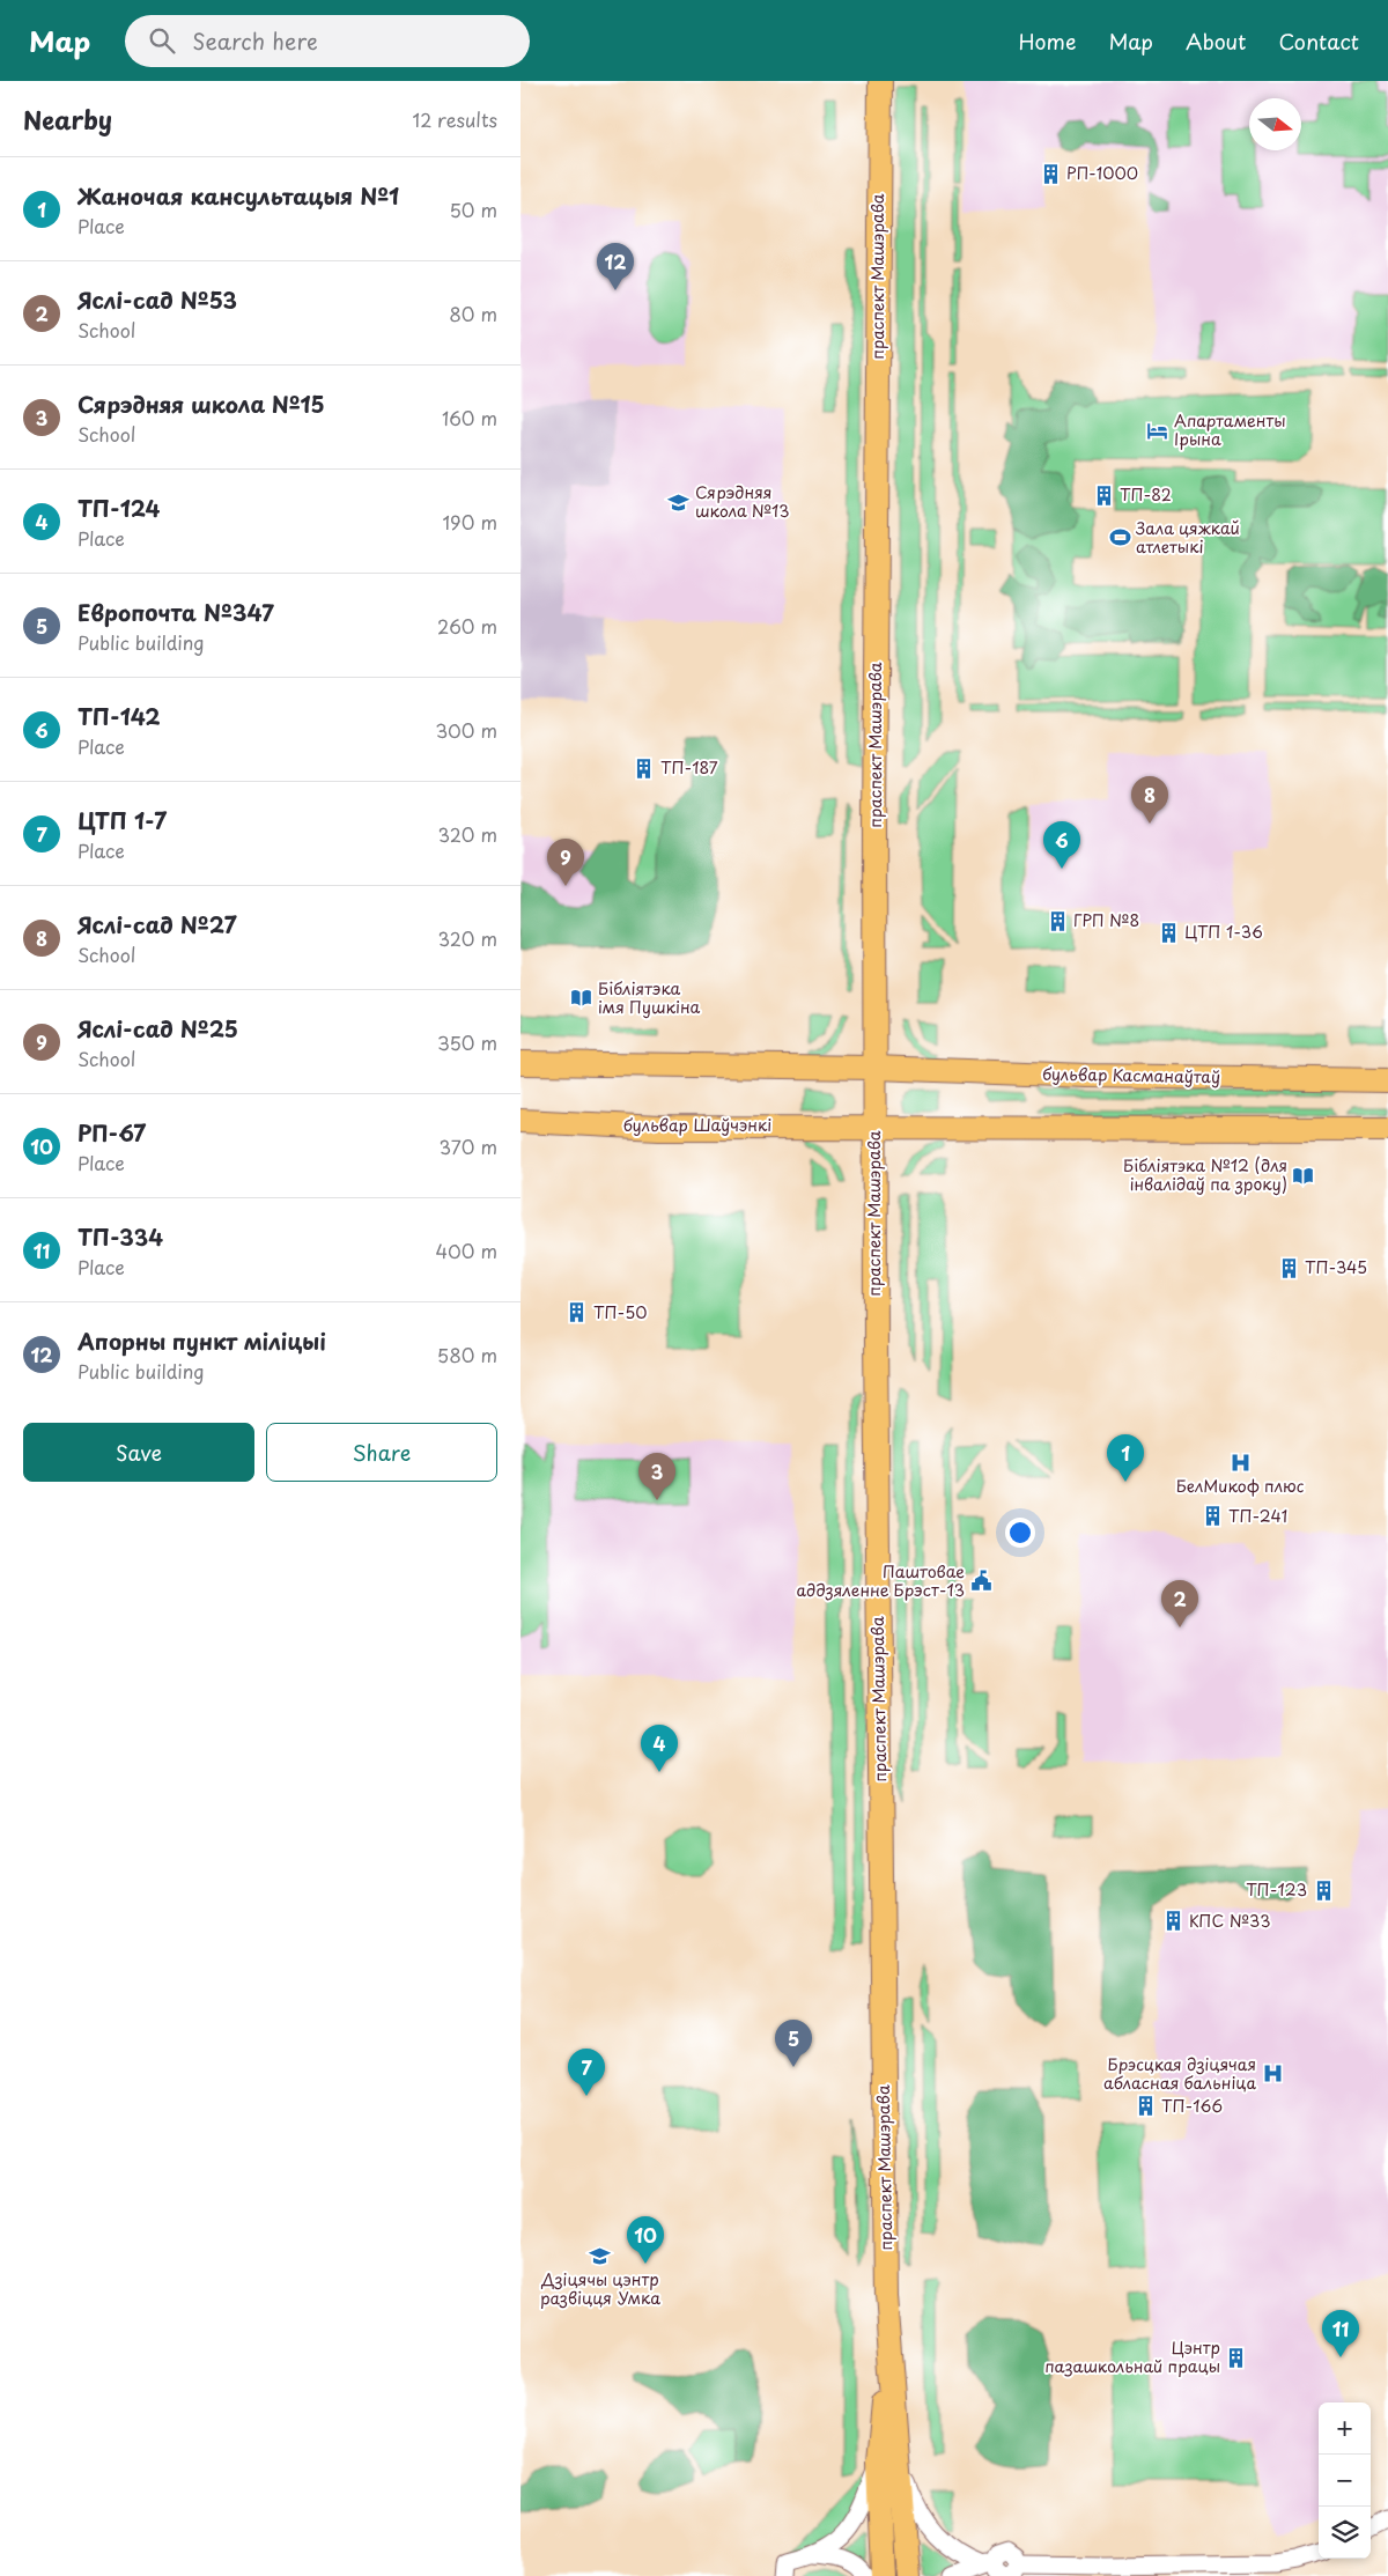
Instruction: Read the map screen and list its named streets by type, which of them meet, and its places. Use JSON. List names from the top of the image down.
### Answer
{
  "streets": {
    "main road": ["праспект Машэрава", "бульвар Касманаўтаў", "бульвар Шаўчэнкі"]
  },
  "crossings": [
    ["праспект Машэрава", "бульвар Касманаўтаў"],
    ["праспект Машэрава", "бульвар Шаўчэнкі"]
  ],
  "places": {
    "building": [
      "РП-1000",
      "ТП-82",
      "ТП-187",
      "ГРП №8",
      "ЦТП 1-36",
      "ТП-345",
      "ТП-50",
      "ТП-241",
      "ТП-123",
      "КПС №33",
      "ТП-166",
      "Цэнтр пазашкольнай працы"
    ],
    "hotel": ["Апартаменты Ірына"],
    "school or university": ["Сярэдняя школа №13", "Дзіцячы цэнтр развіцця Умка"],
    "sports": ["Зала цяжкай атлетыкі"],
    "library": ["Бібліятэка імя Пушкіна", "Бібліятэка №12 (для інвалідаў па зроку)"],
    "hospital": ["БелМикоф плюс", "Брэсцкая дзіцячая абласная бальніца"],
    "public building": ["Паштовае аддзяленне Брэст-13"]
  },
  "north": "right",
  "page": {
    "header": "Map",
    "search": "Search here",
    "nav": [
      "Home",
      "Map",
      "About",
      "Contact"
    ],
    "heading": ["Nearby", "12 results"],
    "list": [
      {
        "mark": "1",
        "name": "Жаночая кансультацыя №1",
        "note": "Place",
        "value": "50 m"
      },
      {
        "mark": "2",
        "name": "Яслі-сад №53",
        "note": "School",
        "value": "80 m"
      },
      {
        "mark": "3",
        "name": "Сярэдняя школа №15",
        "note": "School",
        "value": "160 m"
      },
      {
        "mark": "4",
        "name": "ТП-124",
        "note": "Place",
        "value": "190 m"
      },
      {
        "mark": "5",
        "name": "Европочта №347",
        "note": "Public building",
        "value": "260 m"
      },
      {
        "mark": "6",
        "name": "ТП-142",
        "note": "Place",
        "value": "300 m"
      },
      {
        "mark": "7",
        "name": "ЦТП 1-7",
        "note": "Place",
        "value": "320 m"
      },
      {
        "mark": "8",
        "name": "Яслі-сад №27",
        "note": "School",
        "value": "320 m"
      },
      {
        "mark": "9",
        "name": "Яслі-сад №25",
        "note": "School",
        "value": "350 m"
      },
      {
        "mark": "10",
        "name": "РП-67",
        "note": "Place",
        "value": "370 m"
      },
      {
        "mark": "11",
        "name": "ТП-334",
        "note": "Place",
        "value": "400 m"
      },
      {
        "mark": "12",
        "name": "Апорны пункт міліцыі",
        "note": "Public building",
        "value": "580 m"
      }
    ],
    "pins": [
      "12",
      "8",
      "6",
      "9",
      "1",
      "3",
      "2",
      "4",
      "5",
      "7",
      "10",
      "11"
    ],
    "buttons": ["Save", "Share"],
    "map_buttons": ["+", "−"]
  }
}
